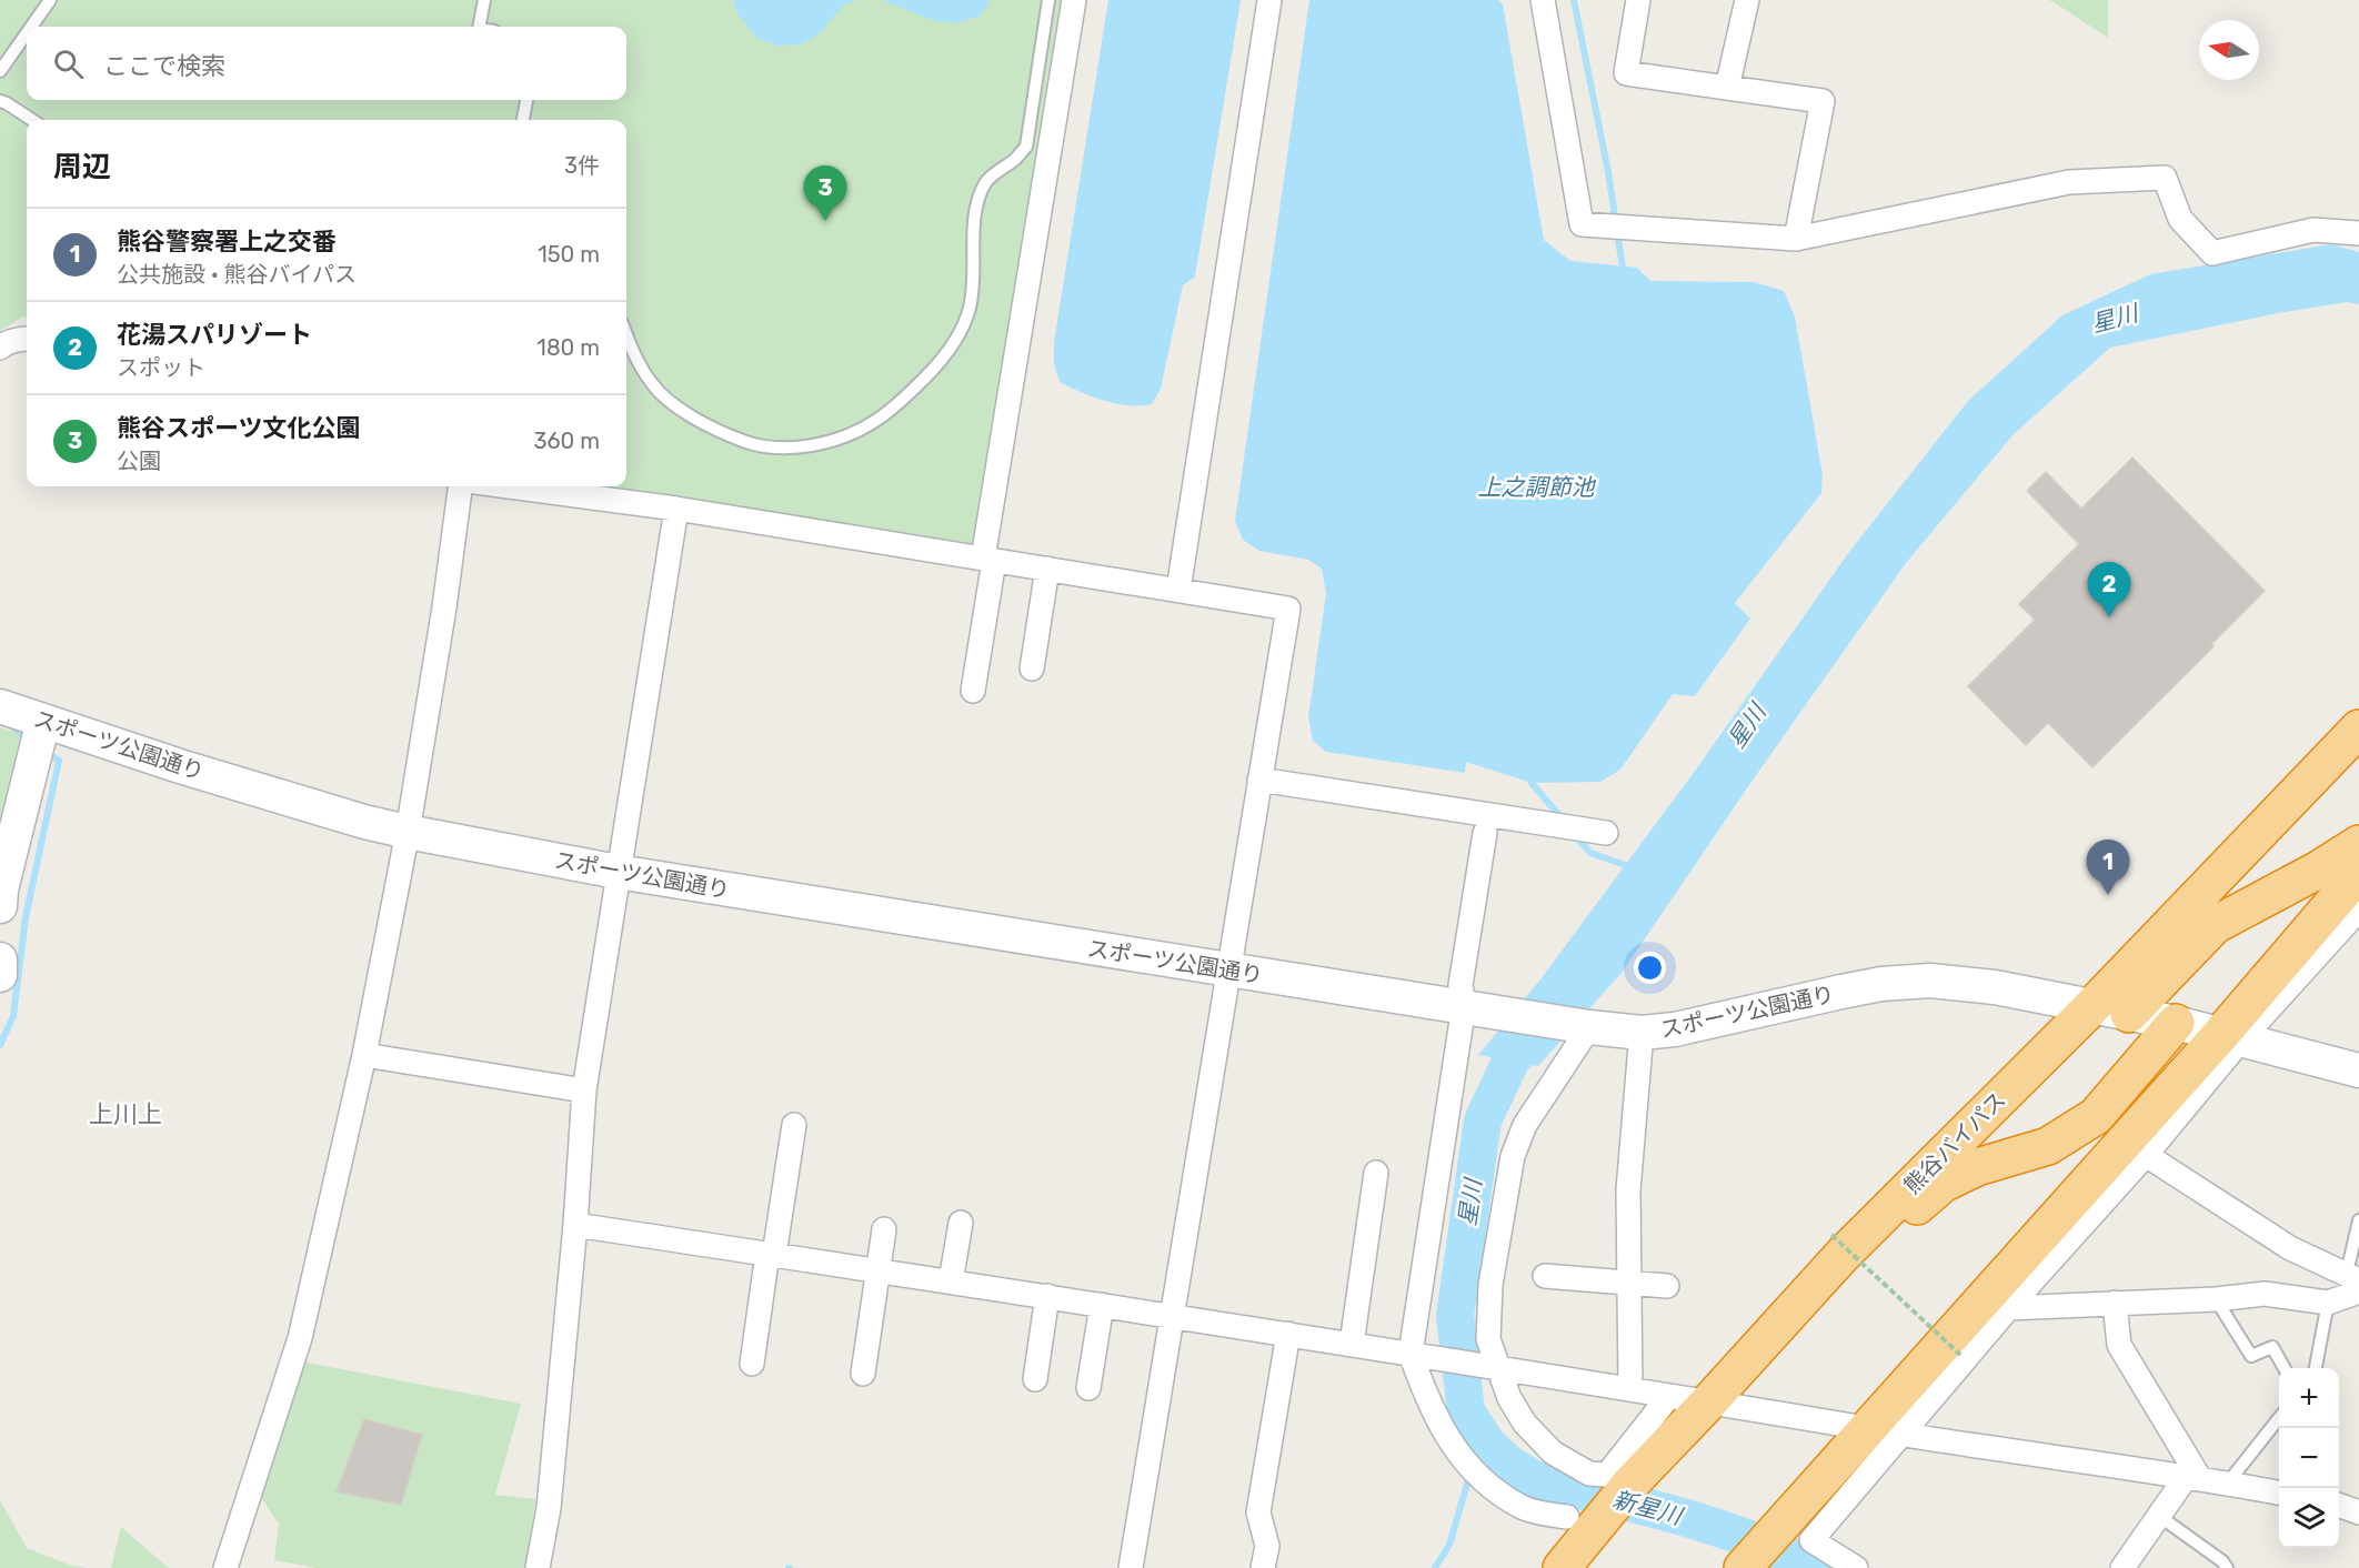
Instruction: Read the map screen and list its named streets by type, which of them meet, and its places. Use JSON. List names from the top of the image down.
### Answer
{
  "streets": {
    "highway": ["熊谷バイパス"],
    "street": ["スポーツ公園通り"]
  },
  "crossings": [
    ["スポーツ公園通り", "熊谷バイパス"]
  ],
  "districts": ["上川上"],
  "water": ["星川", "上之調節池", "新星川"],
  "north": "left",
  "page": {
    "search": "ここで検索",
    "heading": ["周辺", "3件"],
    "pins": ["3", "2", "1"],
    "list": [
      {
        "mark": "1",
        "name": "熊谷警察署上之交番",
        "note": "公共施設 · 熊谷バイパス",
        "value": "150 m"
      },
      {
        "mark": "2",
        "name": "花湯スパリゾート",
        "note": "スポット",
        "value": "180 m"
      },
      {
        "mark": "3",
        "name": "熊谷スポーツ文化公園",
        "note": "公園",
        "value": "360 m"
      }
    ],
    "map_buttons": ["+", "−"]
  }
}
